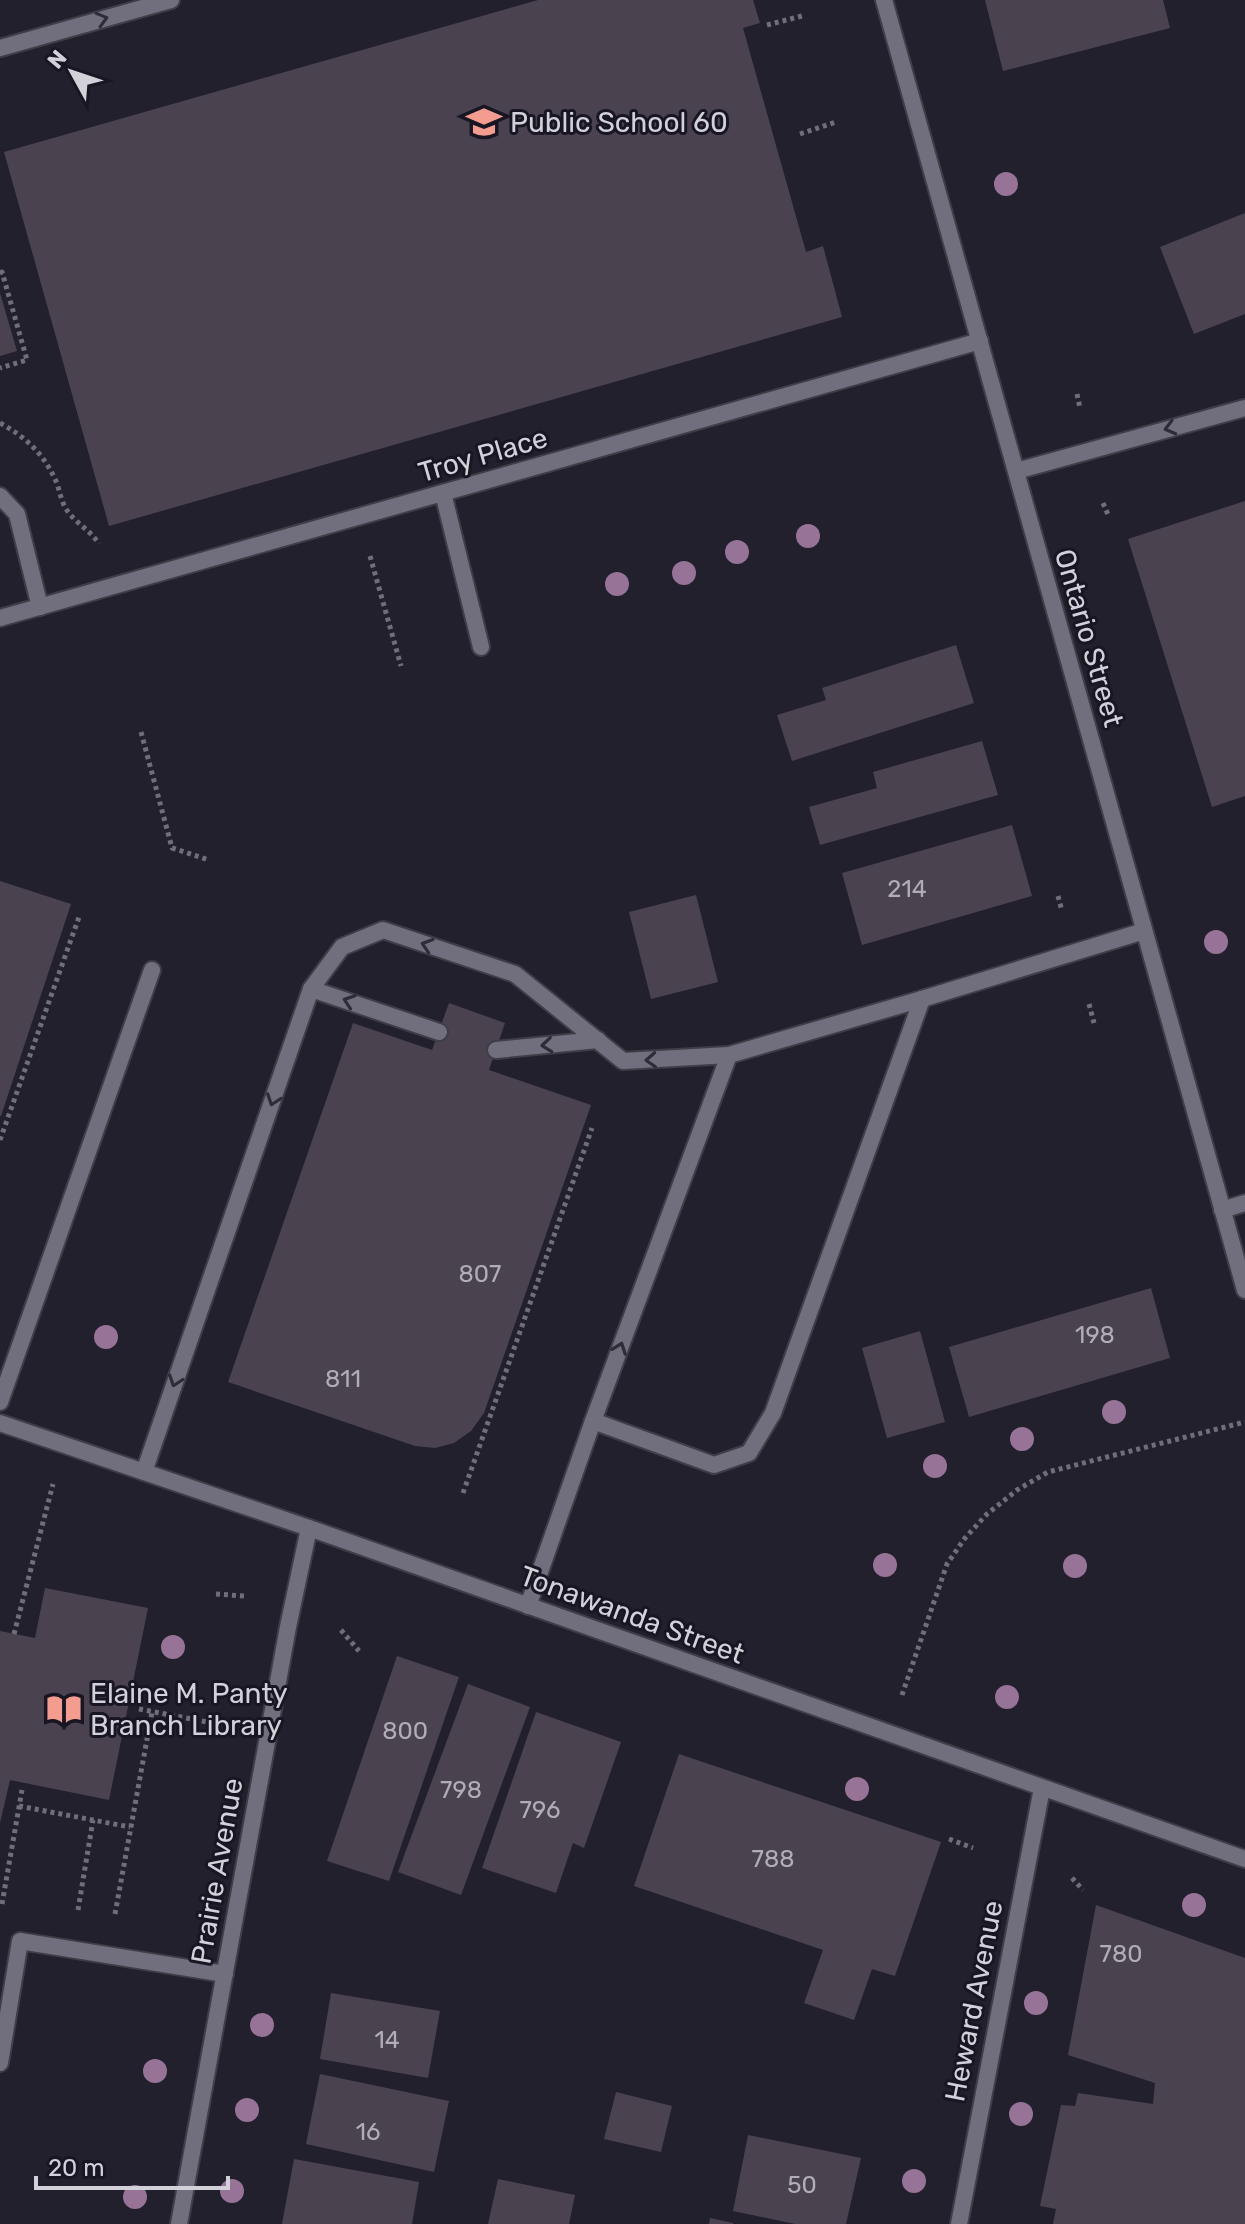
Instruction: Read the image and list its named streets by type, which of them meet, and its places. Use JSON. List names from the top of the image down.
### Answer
{
  "streets": {
    "street": [
      "Troy Place",
      "Ontario Street",
      "Tonawanda Street",
      "Prairie Avenue",
      "Heward Avenue"
    ]
  },
  "crossings": [
    ["Troy Place", "Ontario Street"],
    ["Tonawanda Street", "Prairie Avenue"],
    ["Tonawanda Street", "Heward Avenue"]
  ],
  "places": {
    "school or university": ["Public School 60"],
    "library": ["Elaine M. Panty Branch Library"]
  },
  "house_numbers": [
    "214",
    "807",
    "198",
    "811",
    "800",
    "798",
    "796",
    "788",
    "780",
    "14",
    "16",
    "50"
  ],
  "scale_bar": "20 m",
  "north": "top left"
}
